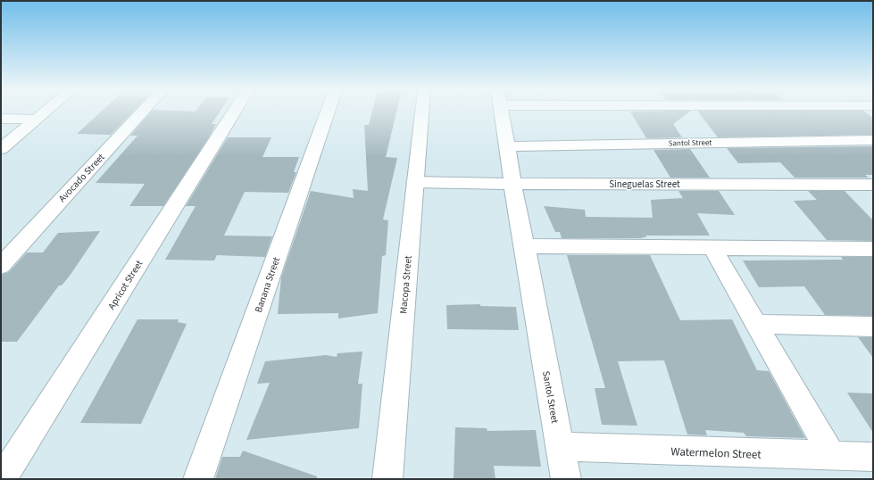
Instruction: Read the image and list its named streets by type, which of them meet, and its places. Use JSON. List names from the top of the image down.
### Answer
{
  "streets": {
    "street": [
      "Santol Street",
      "Avocado Street",
      "Sineguelas Street",
      "Apricot Street",
      "Banana Street",
      "Macopa Street",
      "Watermelon Street"
    ]
  },
  "crossings": [
    ["Santol Street", "Sineguelas Street"],
    ["Santol Street", "Watermelon Street"],
    ["Sineguelas Street", "Macopa Street"]
  ]
}
